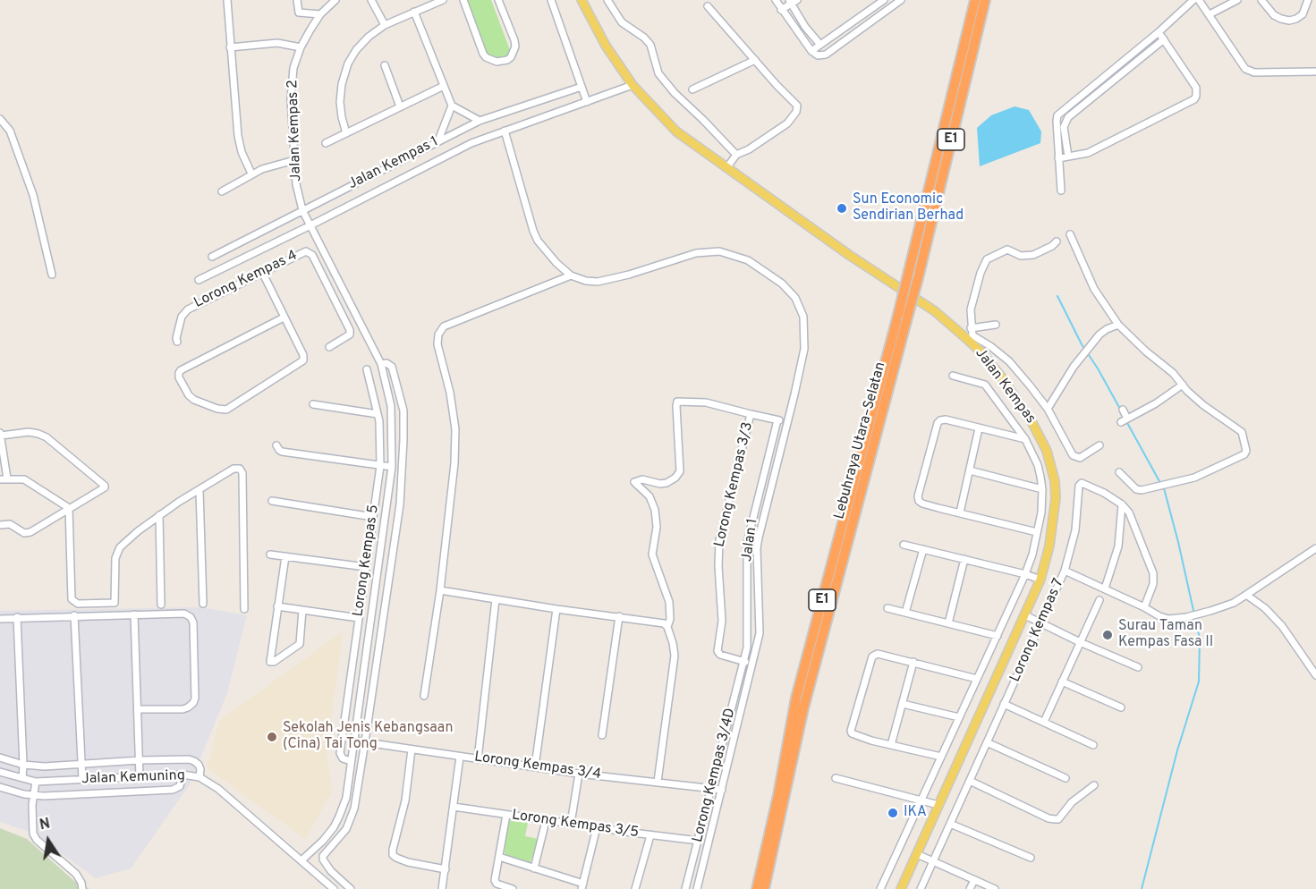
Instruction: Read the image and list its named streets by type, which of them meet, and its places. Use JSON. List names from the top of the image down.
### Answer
{
  "streets": {
    "highway": ["E1", "Lebuhraya Utara–Selatan"],
    "main road": ["Jalan Kempas"],
    "street": [
      "Jalan Kempas 2",
      "Jalan Kempas 1",
      "Lorong Kempas 4",
      "Lorong Kempas 3/3",
      "Jalan 1",
      "Lorong Kempas 5",
      "Lorong Kempas 7",
      "Lorong Kempas 3/4",
      "Lorong Kempas 3/4D",
      "Jalan Kemuning",
      "Lorong Kempas 3/5"
    ]
  },
  "crossings": [
    ["Jalan Kempas 2", "Jalan Kempas 1"],
    ["Lorong Kempas 3/3", "Jalan 1"],
    ["Lorong Kempas 3/3", "Lorong Kempas 3/4D"],
    ["Jalan 1", "Lorong Kempas 3/4D"],
    ["Lorong Kempas 3/4", "Lorong Kempas 3/4D"],
    ["Lorong Kempas 3/4D", "Lorong Kempas 3/5"]
  ],
  "places": [
    "Sun Economic Sendirian Berhad",
    "Surau Taman Kempas Fasa II",
    "Sekolah Jenis Kebangsaan (Cina) Tai Tong",
    "IKA"
  ],
  "north": "top"
}
